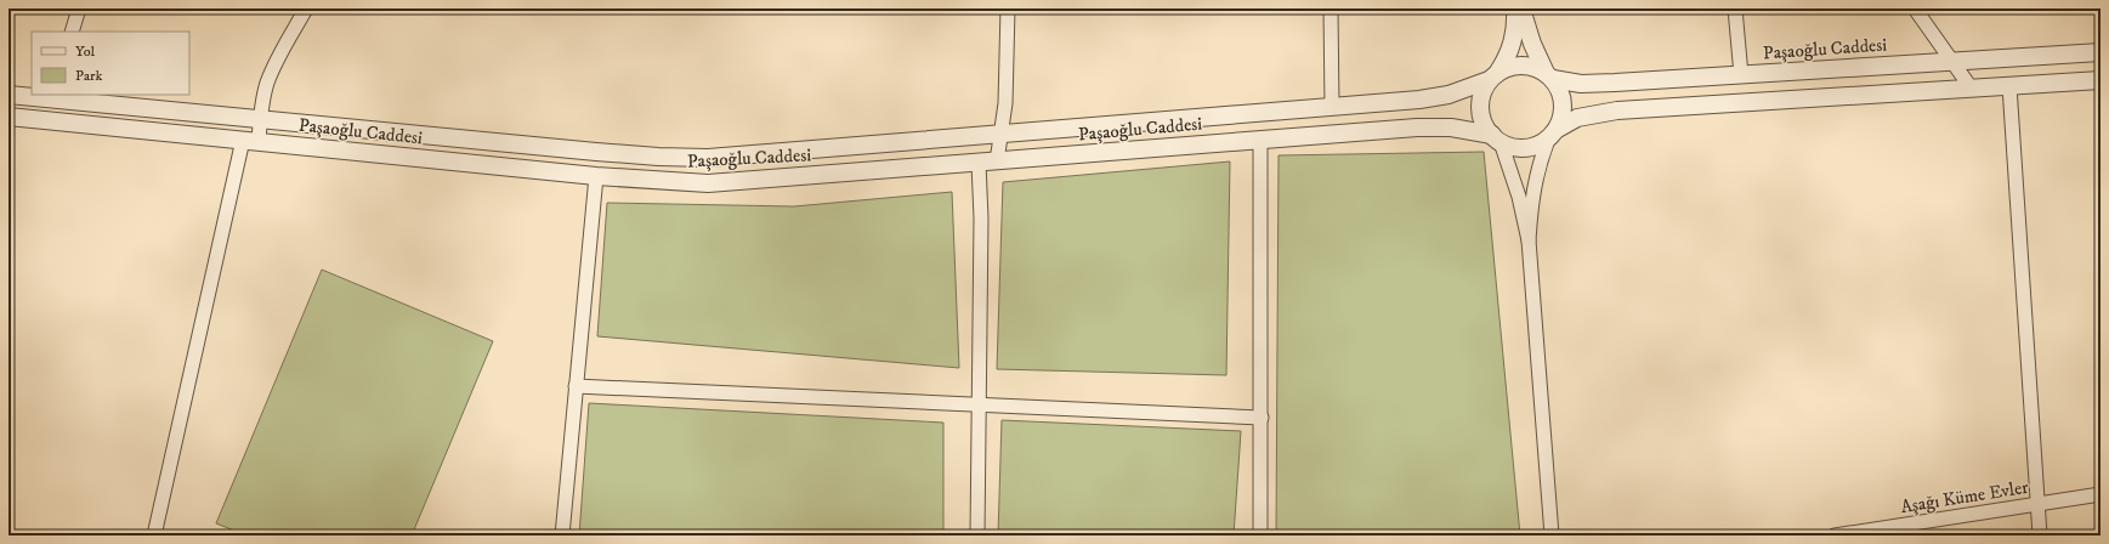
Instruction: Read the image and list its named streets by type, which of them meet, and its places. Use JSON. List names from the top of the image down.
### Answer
{
  "streets": {
    "street": ["Paşaoğlu Caddesi", "Aşağı Küme Evler"]
  },
  "legend": ["Yol", "Park"]
}
